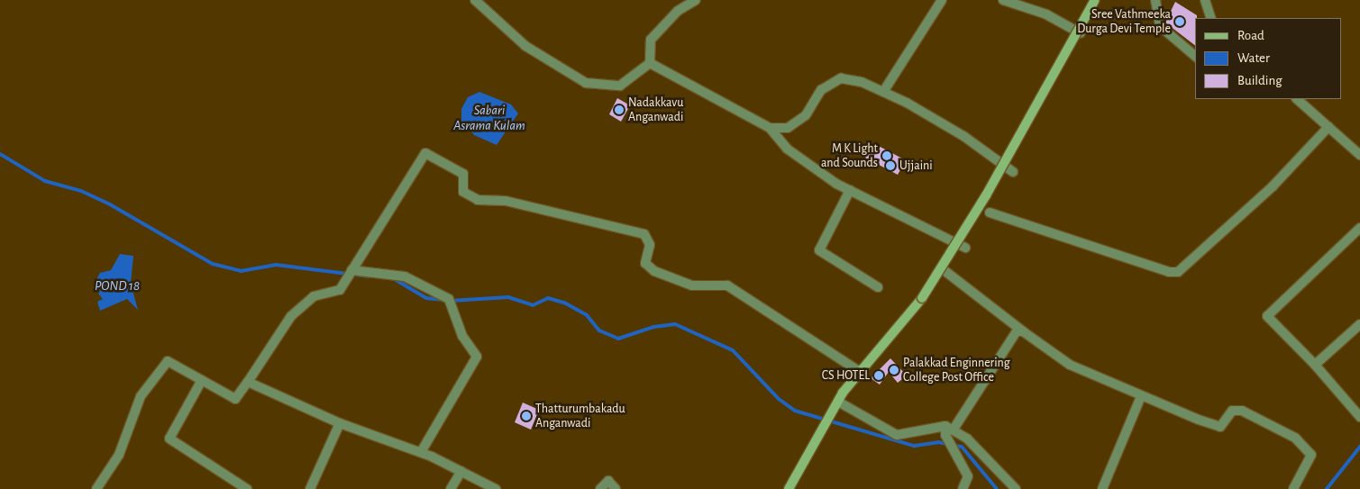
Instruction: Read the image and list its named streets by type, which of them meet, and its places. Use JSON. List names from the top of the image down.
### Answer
{
  "water": ["Sabari Asrama Kulam", "POND 18"],
  "places": [
    "Sree Vathmeeka Durga Devi Temple",
    "Nadakkavu Anganwadi",
    "M K Light and Sounds",
    "Ujjaini",
    "Palakkad Enginnering College Post Office",
    "CS HOTEL",
    "Thatturumbakadu Anganwadi"
  ],
  "legend": ["Road", "Water", "Building"]
}
